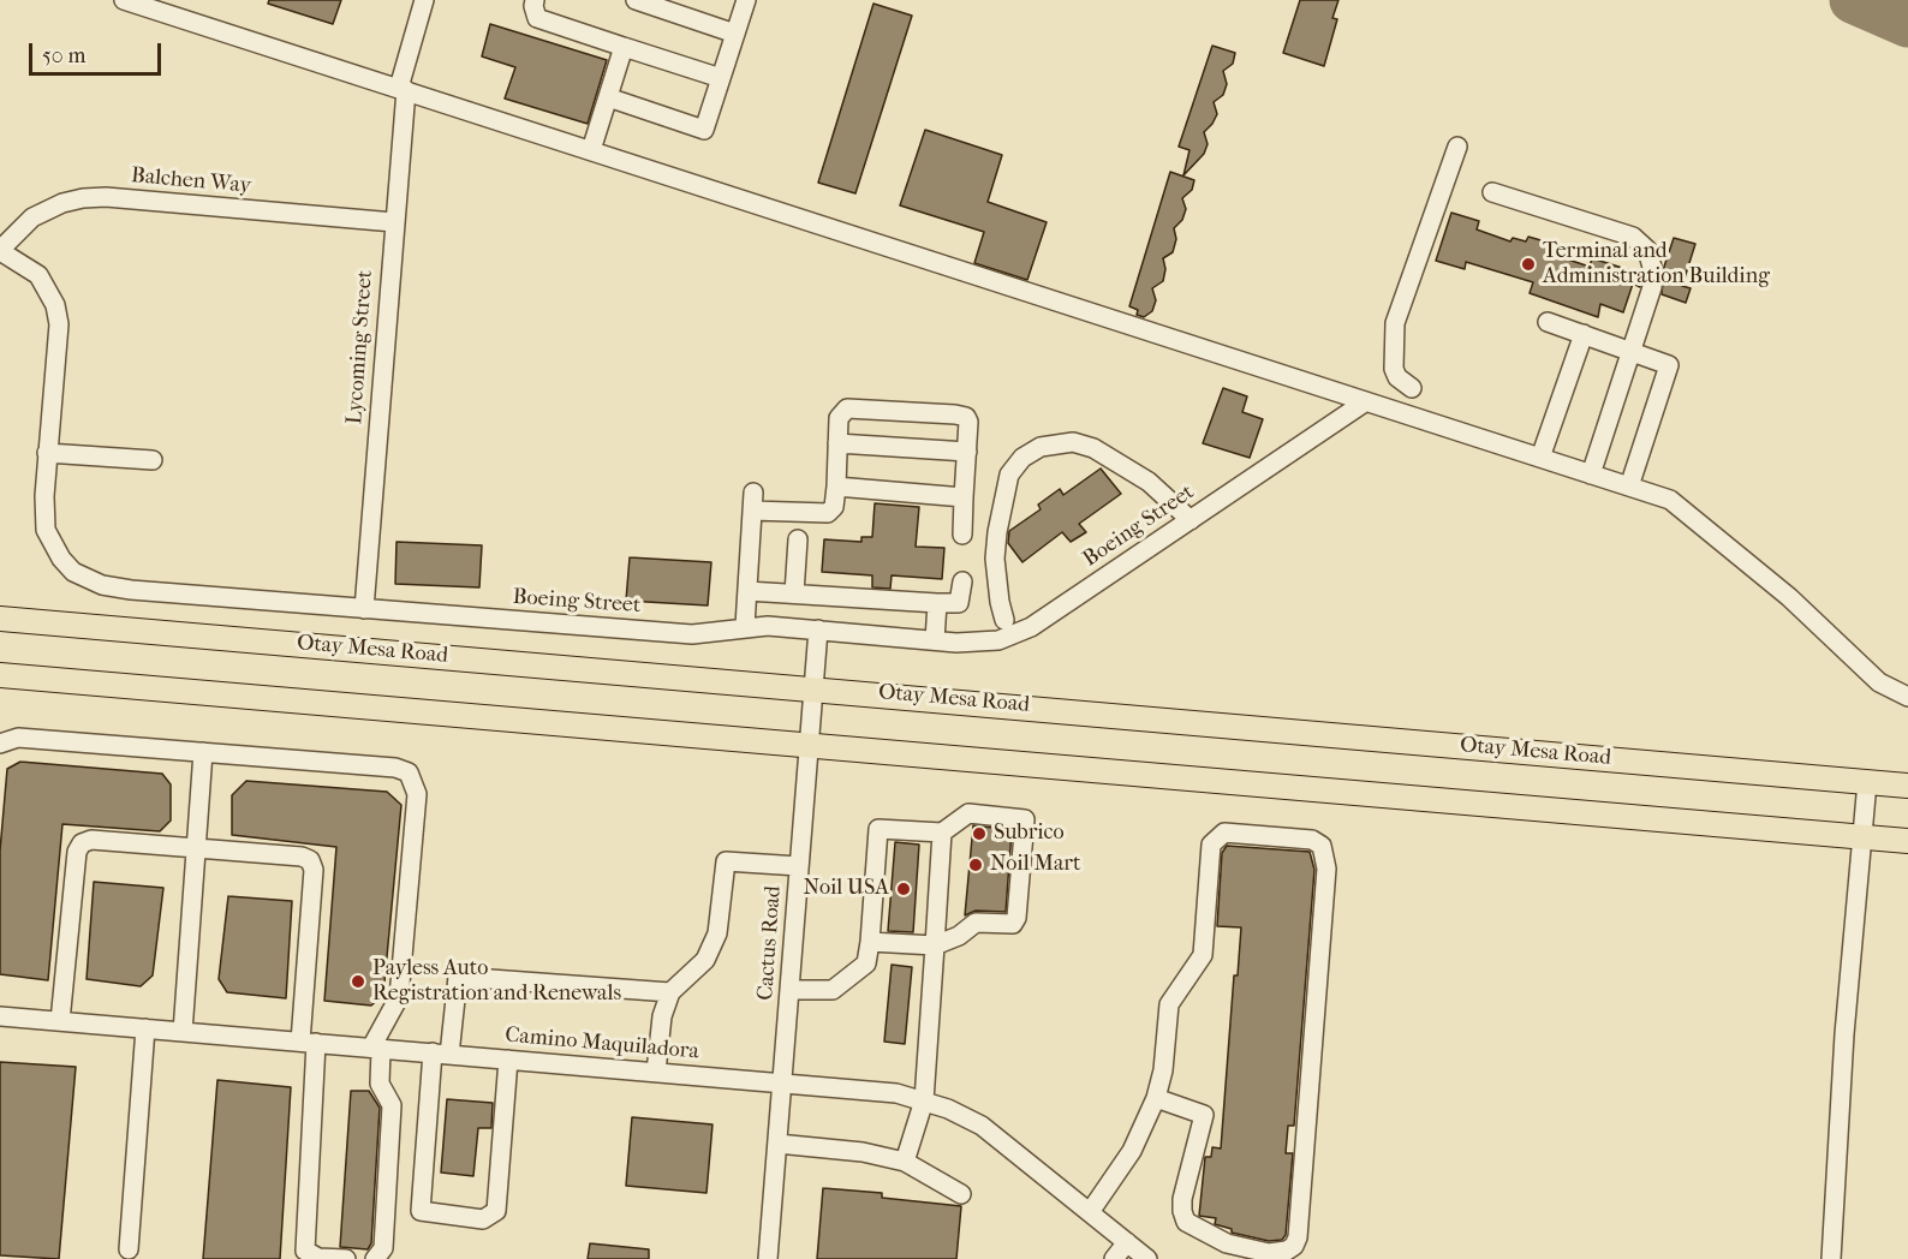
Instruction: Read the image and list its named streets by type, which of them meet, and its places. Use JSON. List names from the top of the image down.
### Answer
{
  "streets": {
    "main road": ["Otay Mesa Road"],
    "street": [
      "Balchen Way",
      "Lycoming Street",
      "Boeing Street",
      "Cactus Road",
      "Camino Maquiladora"
    ]
  },
  "crossings": [
    ["Balchen Way", "Lycoming Street"],
    ["Balchen Way", "Boeing Street"],
    ["Lycoming Street", "Boeing Street"],
    ["Boeing Street", "Cactus Road"],
    ["Otay Mesa Road", "Cactus Road"],
    ["Cactus Road", "Camino Maquiladora"]
  ],
  "places": [
    "Terminal and Administration Building",
    "Subrico",
    "Noil Mart",
    "Noil USA",
    "Payless Auto Registration and Renewals"
  ],
  "scale_bar": "50 m"
}
